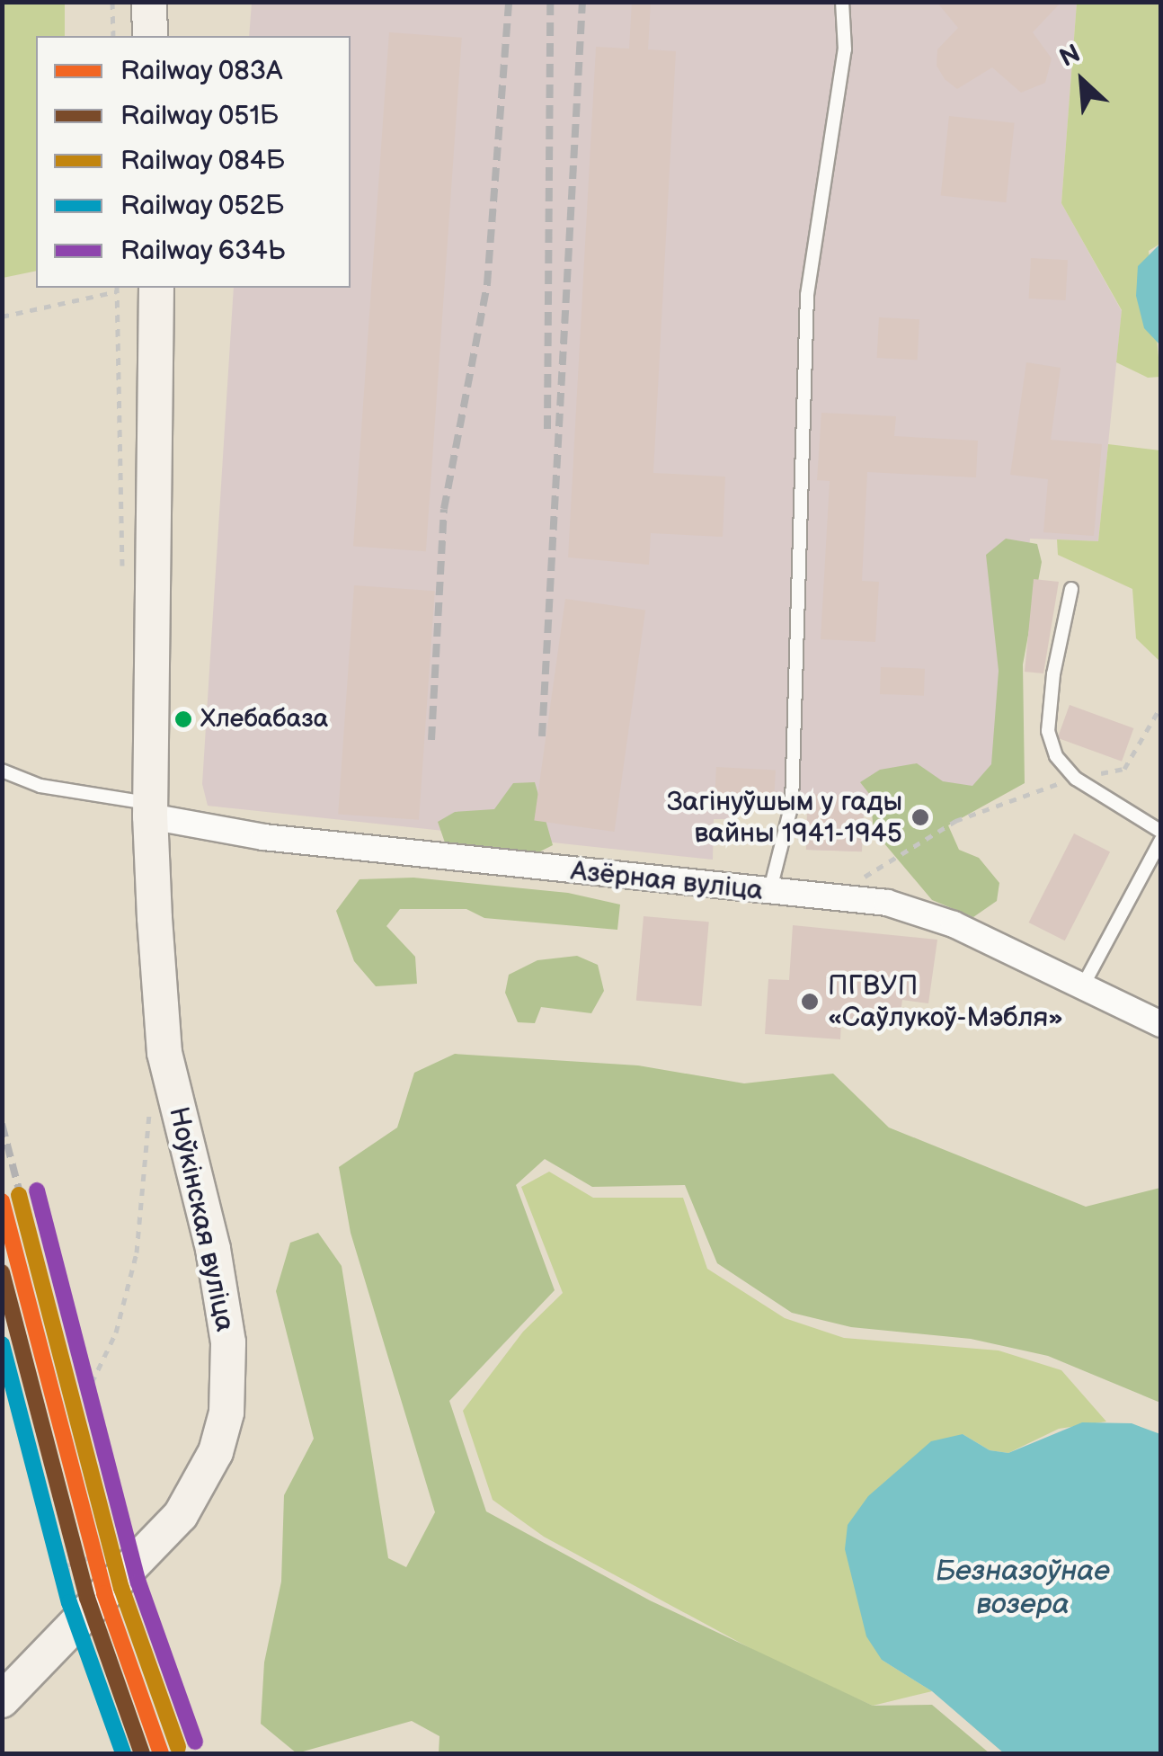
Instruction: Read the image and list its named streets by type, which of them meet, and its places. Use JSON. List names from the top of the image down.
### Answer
{
  "streets": {
    "main road": ["Ноўкінская вуліца"],
    "street": ["Азёрная вуліца"]
  },
  "crossings": [
    ["Азёрная вуліца", "Ноўкінская вуліца"]
  ],
  "water": ["Безназоўнае возера"],
  "places": ["Хлебабаза", "Загінуўшым у гады вайны 1941-1945", "ПГВУП «Саўлукоў-Мэбля»"],
  "lines": [
    "rail line 634Ь",
    "rail line 084Б",
    "rail line 083А",
    "rail line 051Б",
    "rail line 052Б"
  ],
  "legend": [
    "Railway 083А",
    "Railway 051Б",
    "Railway 084Б",
    "Railway 052Б",
    "Railway 634Ь"
  ],
  "north": "top left"
}
